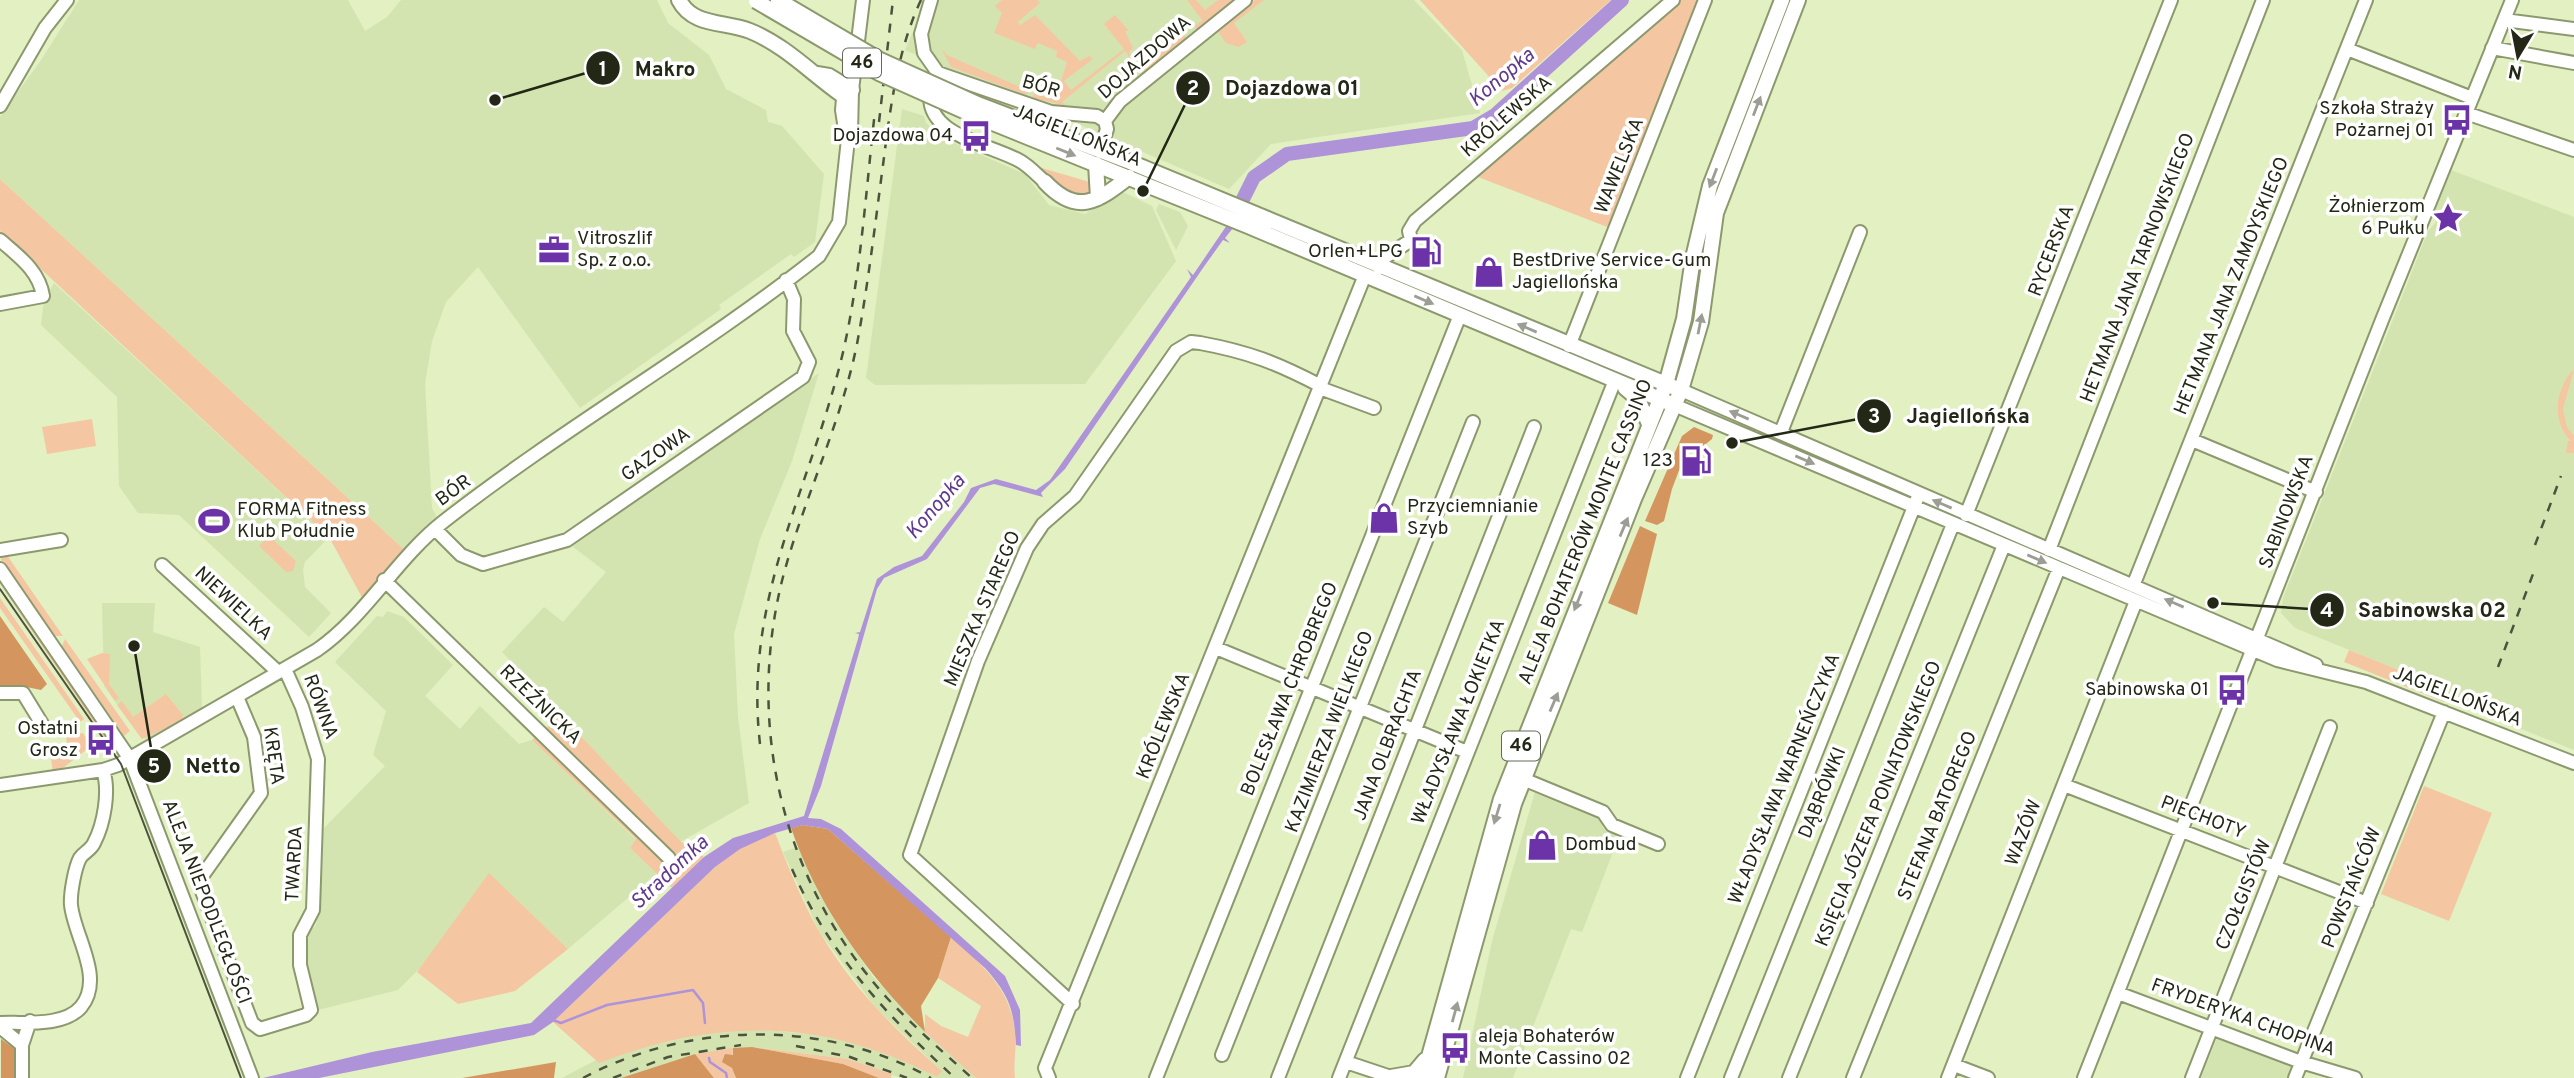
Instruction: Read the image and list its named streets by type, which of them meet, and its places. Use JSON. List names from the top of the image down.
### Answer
{
  "streets": {
    "main road": ["46", "JAGIELLOŃSKA", "ALEJA BOHATERÓW MONTE CASSINO"],
    "street": [
      "DOJAZDOWA",
      "BÓR",
      "KRÓLEWSKA",
      "WAWELSKA",
      "RYCERSKA",
      "HETMANA JANA TARNOWSKIEGO",
      "HETMANA JANA ZAMOYSKIEGO",
      "GAZOWA",
      "SABINOWSKA",
      "NIEWIELKA",
      "MIESZKA STAREGO",
      "BOLESŁAWA CHROBREGO",
      "RZEŹNICKA",
      "RÓWNA",
      "WŁADYSŁAWA ŁOKIETKA",
      "KAZIMIERZA WIELKIEGO",
      "JANA OLBRACHTA",
      "KRĘTA",
      "WŁADYSŁAWA WARNEŃCZYKA",
      "DĄBRÓWKI",
      "KSIĘCIA JÓZEFA PONIATOWSKIEGO",
      "STEFANA BATOREGO",
      "PIECHOTY",
      "WAZÓW",
      "TWARDA",
      "POWSTAŃCÓW",
      "CZOŁGISTÓW",
      "ALEJA NIEPODLEGŁOŚCI",
      "FRYDERYKA CHOPINA"
    ]
  },
  "crossings": [
    ["DOJAZDOWA", "BÓR"],
    ["BÓR", "GAZOWA"],
    ["BÓR", "NIEWIELKA"],
    ["BÓR", "RZEŹNICKA"],
    ["BÓR", "RÓWNA"],
    ["BÓR", "KRĘTA"],
    ["BÓR", "ALEJA NIEPODLEGŁOŚCI"],
    ["KRÓLEWSKA", "JAGIELLOŃSKA"],
    ["KRÓLEWSKA", "MIESZKA STAREGO"],
    ["JAGIELLOŃSKA", "WAWELSKA"],
    ["JAGIELLOŃSKA", "RYCERSKA"],
    ["JAGIELLOŃSKA", "HETMANA JANA TARNOWSKIEGO"],
    ["JAGIELLOŃSKA", "HETMANA JANA ZAMOYSKIEGO"],
    ["JAGIELLOŃSKA", "SABINOWSKA"],
    ["JAGIELLOŃSKA", "ALEJA BOHATERÓW MONTE CASSINO"],
    ["JAGIELLOŃSKA", "BOLESŁAWA CHROBREGO"],
    ["JAGIELLOŃSKA", "WŁADYSŁAWA ŁOKIETKA"],
    ["JAGIELLOŃSKA", "WŁADYSŁAWA WARNEŃCZYKA"],
    ["JAGIELLOŃSKA", "DĄBRÓWKI"],
    ["JAGIELLOŃSKA", "KSIĘCIA JÓZEFA PONIATOWSKIEGO"],
    ["JAGIELLOŃSKA", "STEFANA BATOREGO"],
    ["JAGIELLOŃSKA", "WAZÓW"],
    ["JAGIELLOŃSKA", "POWSTAŃCÓW"],
    ["SABINOWSKA", "PIECHOTY"],
    ["SABINOWSKA", "FRYDERYKA CHOPINA"],
    ["NIEWIELKA", "RÓWNA"],
    ["RÓWNA", "TWARDA"],
    ["KRĘTA", "TWARDA"],
    ["PIECHOTY", "WAZÓW"],
    ["PIECHOTY", "POWSTAŃCÓW"],
    ["PIECHOTY", "CZOŁGISTÓW"],
    ["POWSTAŃCÓW", "FRYDERYKA CHOPINA"],
    ["CZOŁGISTÓW", "FRYDERYKA CHOPINA"]
  ],
  "water": ["Konopka", "Stradomka"],
  "places": {
    "other": [
      "Makro",
      "Dojazdowa 01",
      "Jagiellońska",
      "Sabinowska 02",
      "Netto"
    ],
    "bus stop": [
      "Szkoła Straży Pożarnej 01",
      "Dojazdowa 04",
      "Sabinowska 01",
      "Ostatni Grosz",
      "aleja Bohaterów Monte Cassino 02"
    ],
    "place": ["Żołnierzom 6 Pułku"],
    "office": ["Vitroszlif Sp. z o.o."],
    "fuel station": ["Orlen+LPG", "123"],
    "shop": ["BestDrive Service-Gum Jagiellońska", "Przyciemnianie Szyb", "Dombud"],
    "sports": ["FORMA Fitness Klub Południe"]
  },
  "north": "bottom"
}
